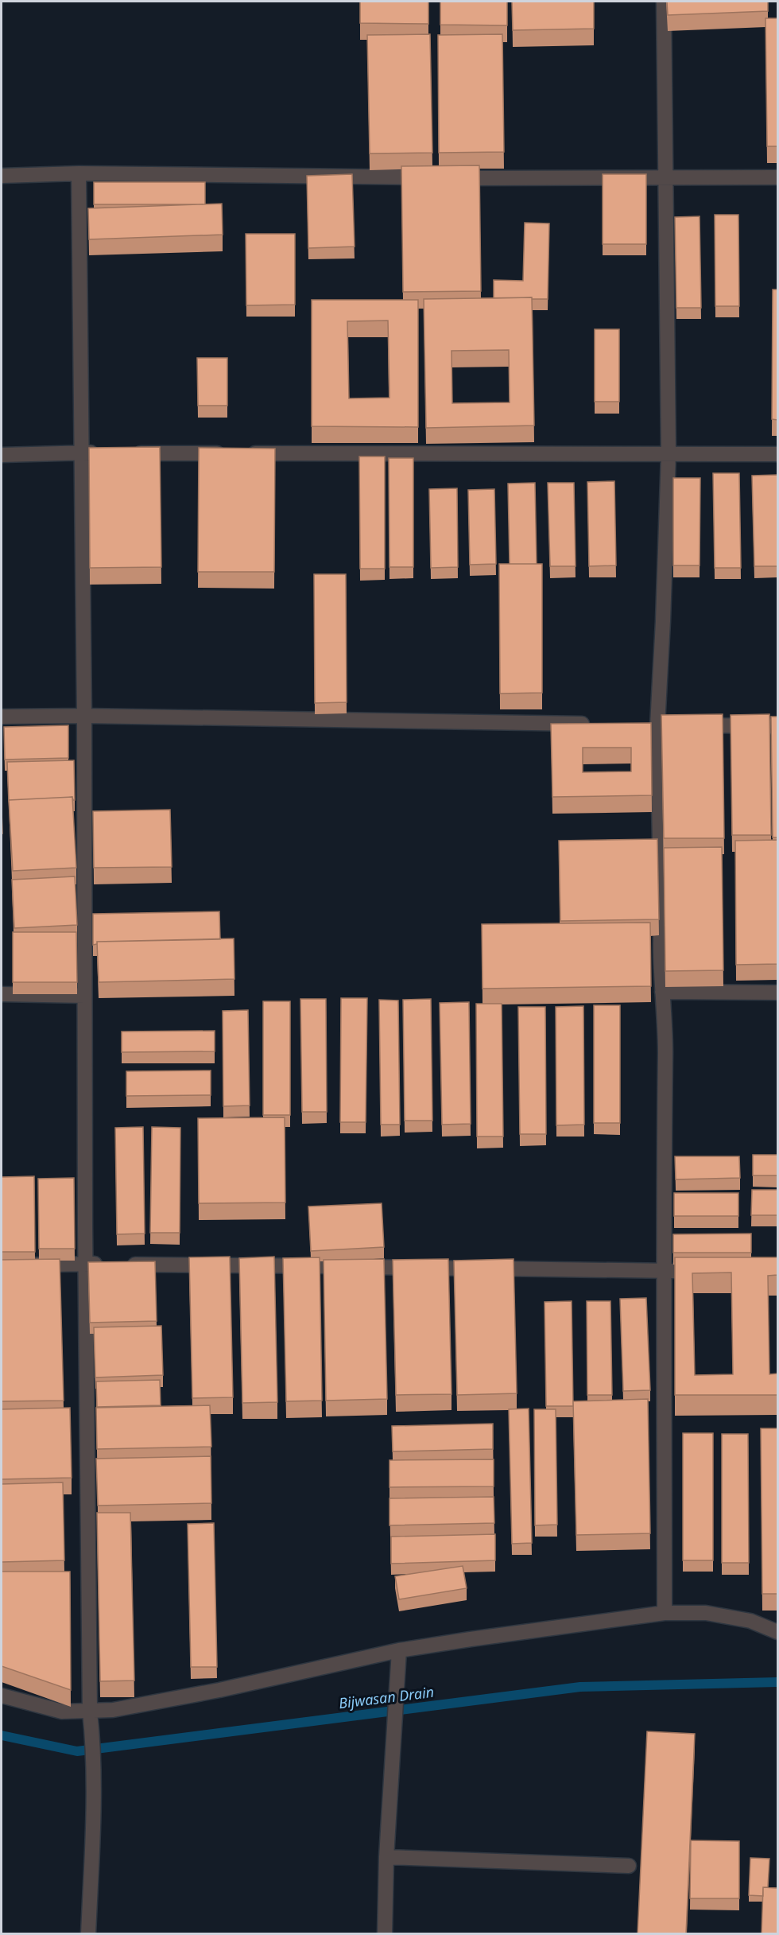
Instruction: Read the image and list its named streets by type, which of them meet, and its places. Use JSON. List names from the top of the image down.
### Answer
{
  "water": ["Bijwasan Drain"]
}
